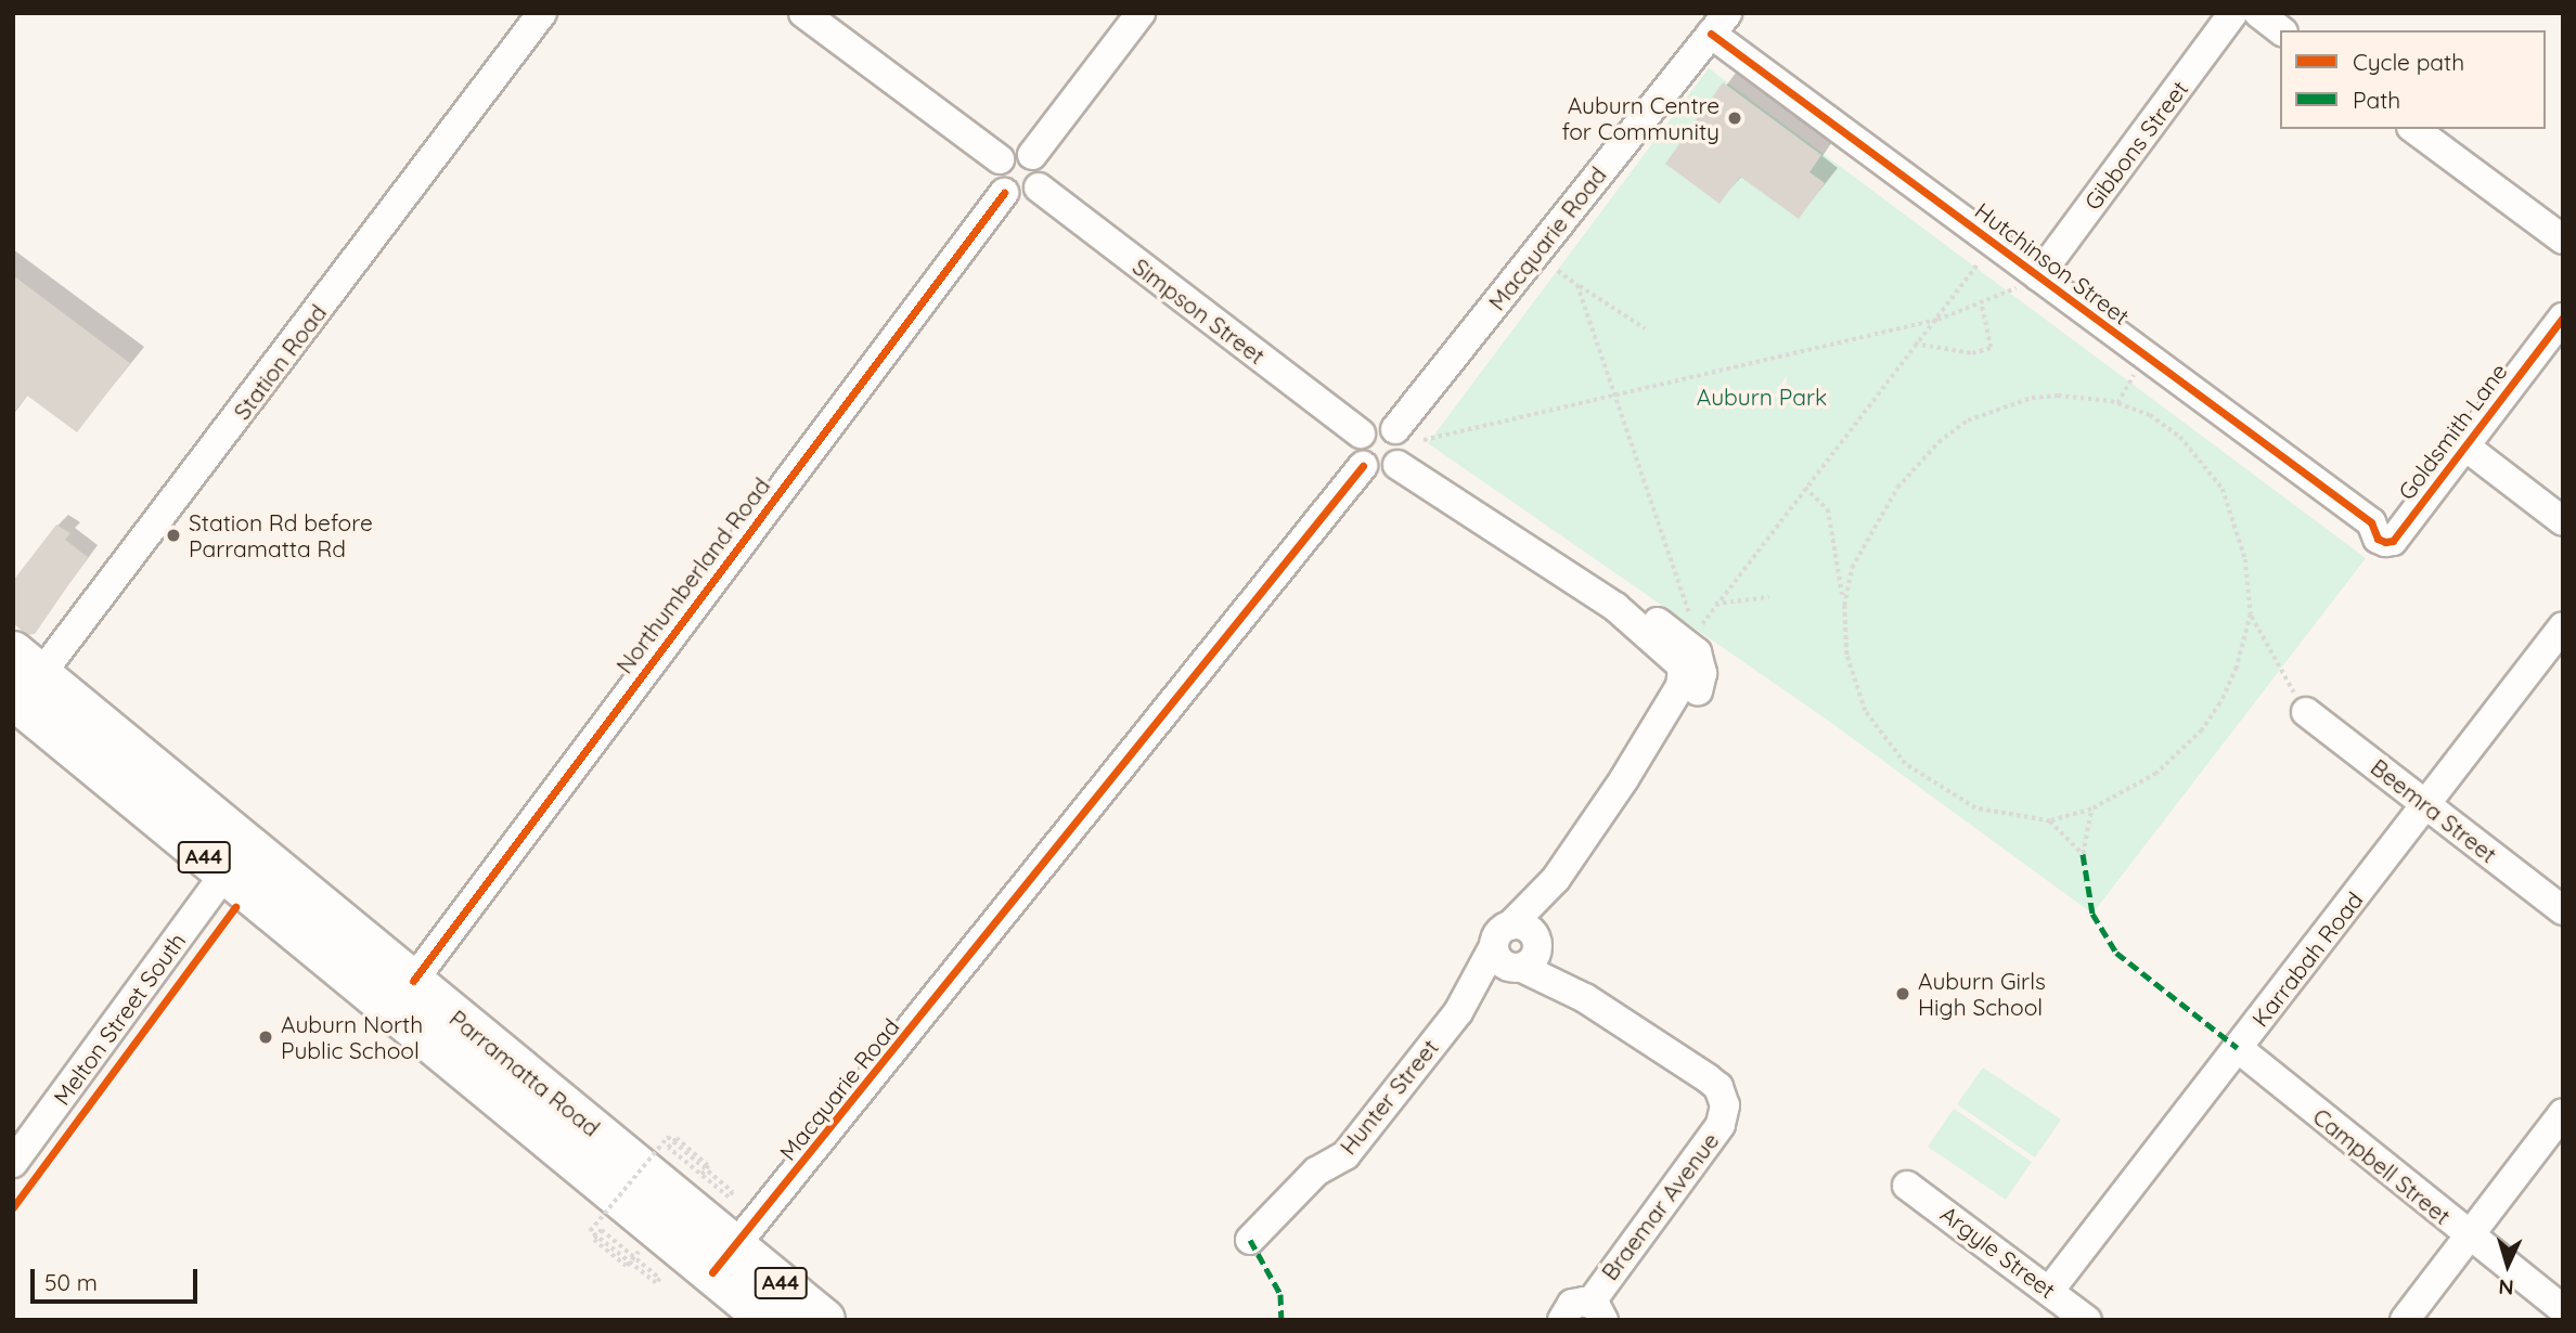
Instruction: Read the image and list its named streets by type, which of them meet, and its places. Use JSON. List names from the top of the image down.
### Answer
{
  "streets": {
    "highway": ["A44", "Parramatta Road"],
    "street": [
      "Gibbons Street",
      "Macquarie Road",
      "Hutchinson Street",
      "Simpson Street",
      "Station Road",
      "Goldsmith Lane",
      "Northumberland Road",
      "Beemra Street",
      "Karrabah Road",
      "Melton Street South",
      "Hunter Street",
      "Campbell Street",
      "Braemar Avenue",
      "Argyle Street"
    ]
  },
  "crossings": [
    ["Gibbons Street", "Hutchinson Street"],
    ["Macquarie Road", "Hutchinson Street"],
    ["Macquarie Road", "Simpson Street"],
    ["Macquarie Road", "Parramatta Road"],
    ["Hutchinson Street", "Goldsmith Lane"],
    ["Simpson Street", "Northumberland Road"],
    ["Station Road", "Parramatta Road"],
    ["Northumberland Road", "Parramatta Road"],
    ["Beemra Street", "Karrabah Road"],
    ["Karrabah Road", "Campbell Street"],
    ["Karrabah Road", "Argyle Street"],
    ["Melton Street South", "Parramatta Road"],
    ["Hunter Street", "Braemar Avenue"]
  ],
  "parks": ["Auburn Park"],
  "places": [
    "Auburn Centre for Community",
    "Station Rd before Parramatta Rd",
    "Auburn Girls High School",
    "Auburn North Public School"
  ],
  "legend": ["Cycle path", "Path"],
  "scale_bar": "50 m",
  "north": "bottom"
}
